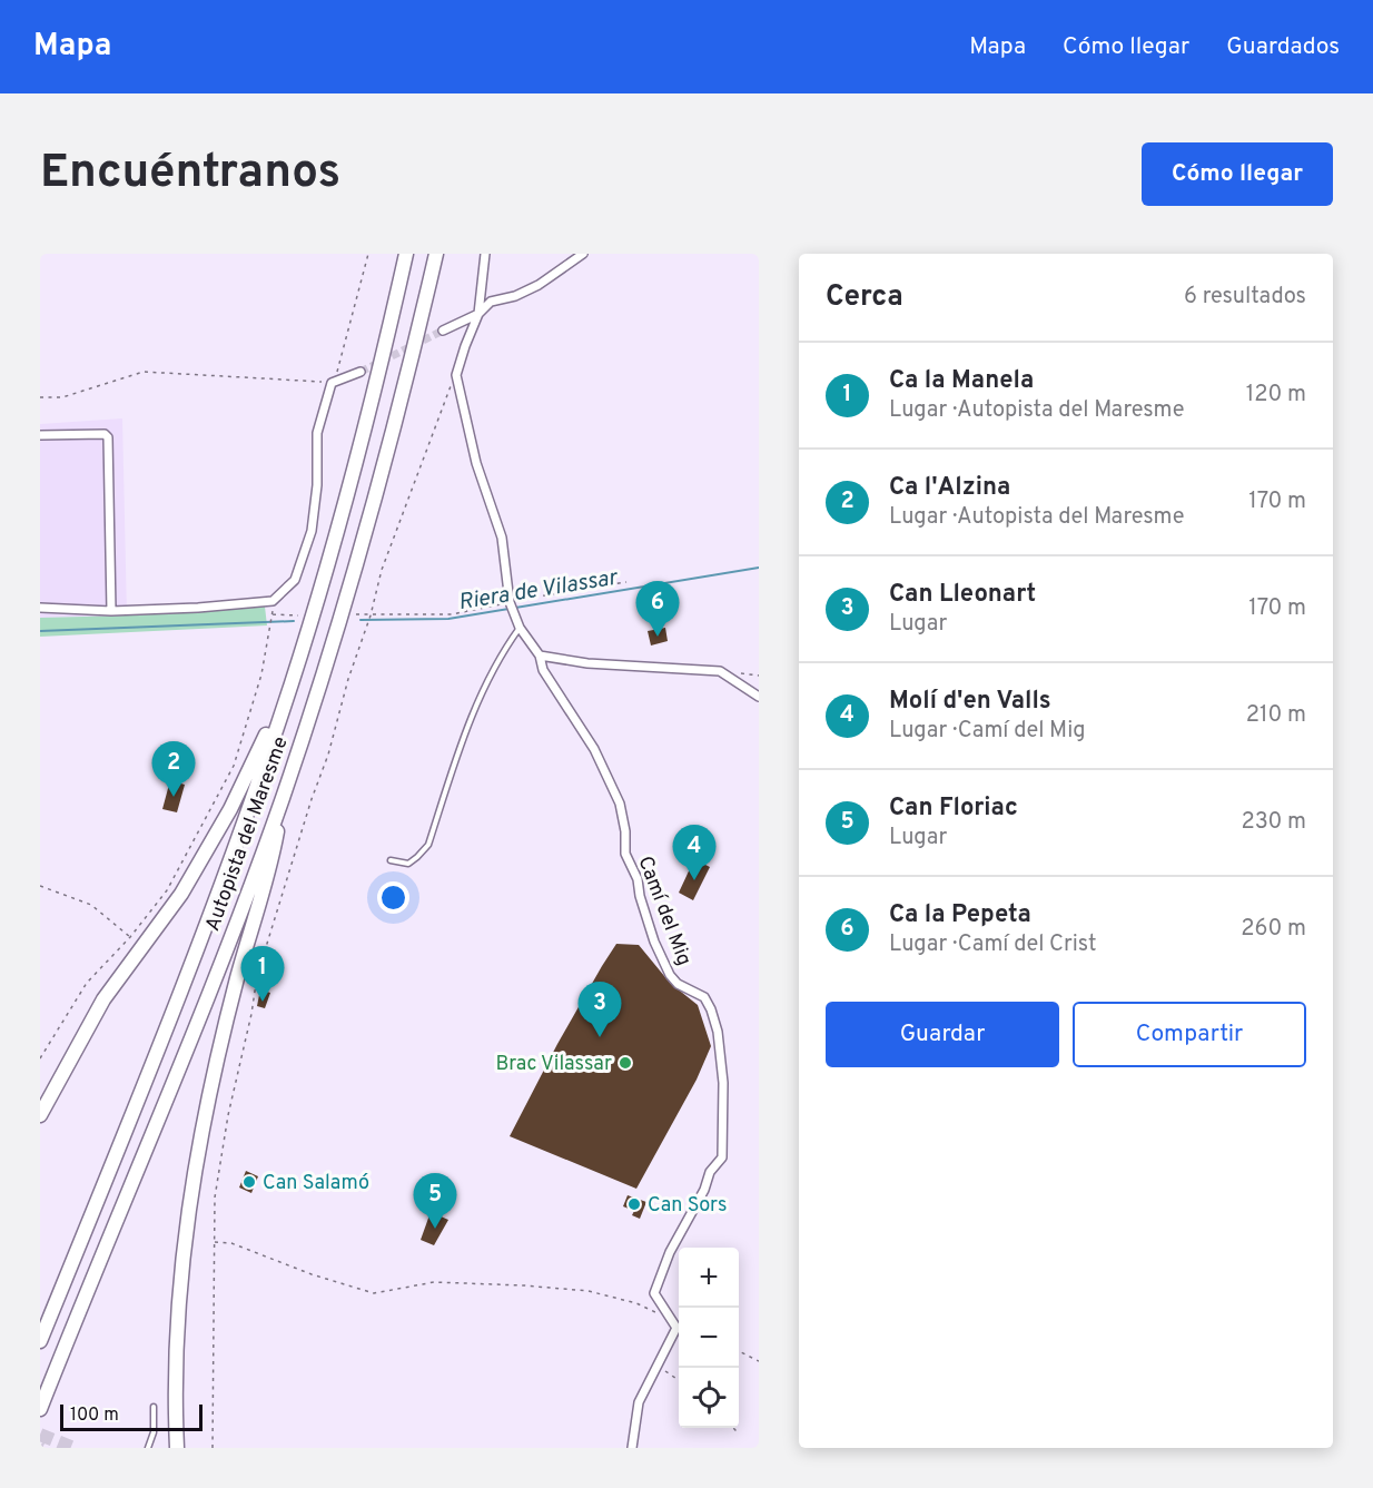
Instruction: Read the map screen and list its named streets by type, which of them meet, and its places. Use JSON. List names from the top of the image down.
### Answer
{
  "streets": {
    "highway": ["Autopista del Maresme"],
    "street": ["Camí del Mig"]
  },
  "water": ["Riera de Vilassar"],
  "places": ["Brac Vilassar", "Can Salamó", "Can Sors"],
  "scale_bar": "100 m",
  "page": {
    "header": "Mapa",
    "nav": ["Mapa", "Cómo llegar", "Guardados"],
    "buttons": [
      "Cómo llegar",
      ["Guardar", "Compartir"]
    ],
    "title": "Encuéntranos",
    "heading": ["Cerca", "6 resultados"],
    "list": [
      {
        "mark": "1",
        "name": "Ca la Manela",
        "note": "Lugar · Autopista del Maresme",
        "value": "120 m"
      },
      {
        "mark": "2",
        "name": "Ca l'Alzina",
        "note": "Lugar · Autopista del Maresme",
        "value": "170 m"
      },
      {
        "mark": "3",
        "name": "Can Lleonart",
        "note": "Lugar",
        "value": "170 m"
      },
      {
        "mark": "4",
        "name": "Molí d'en Valls",
        "note": "Lugar · Camí del Mig",
        "value": "210 m"
      },
      {
        "mark": "5",
        "name": "Can Floriac",
        "note": "Lugar",
        "value": "230 m"
      },
      {
        "mark": "6",
        "name": "Ca la Pepeta",
        "note": "Lugar · Camí del Crist",
        "value": "260 m"
      }
    ],
    "pins": [
      "6",
      "2",
      "4",
      "1",
      "3",
      "5"
    ],
    "map_buttons": ["+", "−"],
    "scale": "100 m"
  }
}
